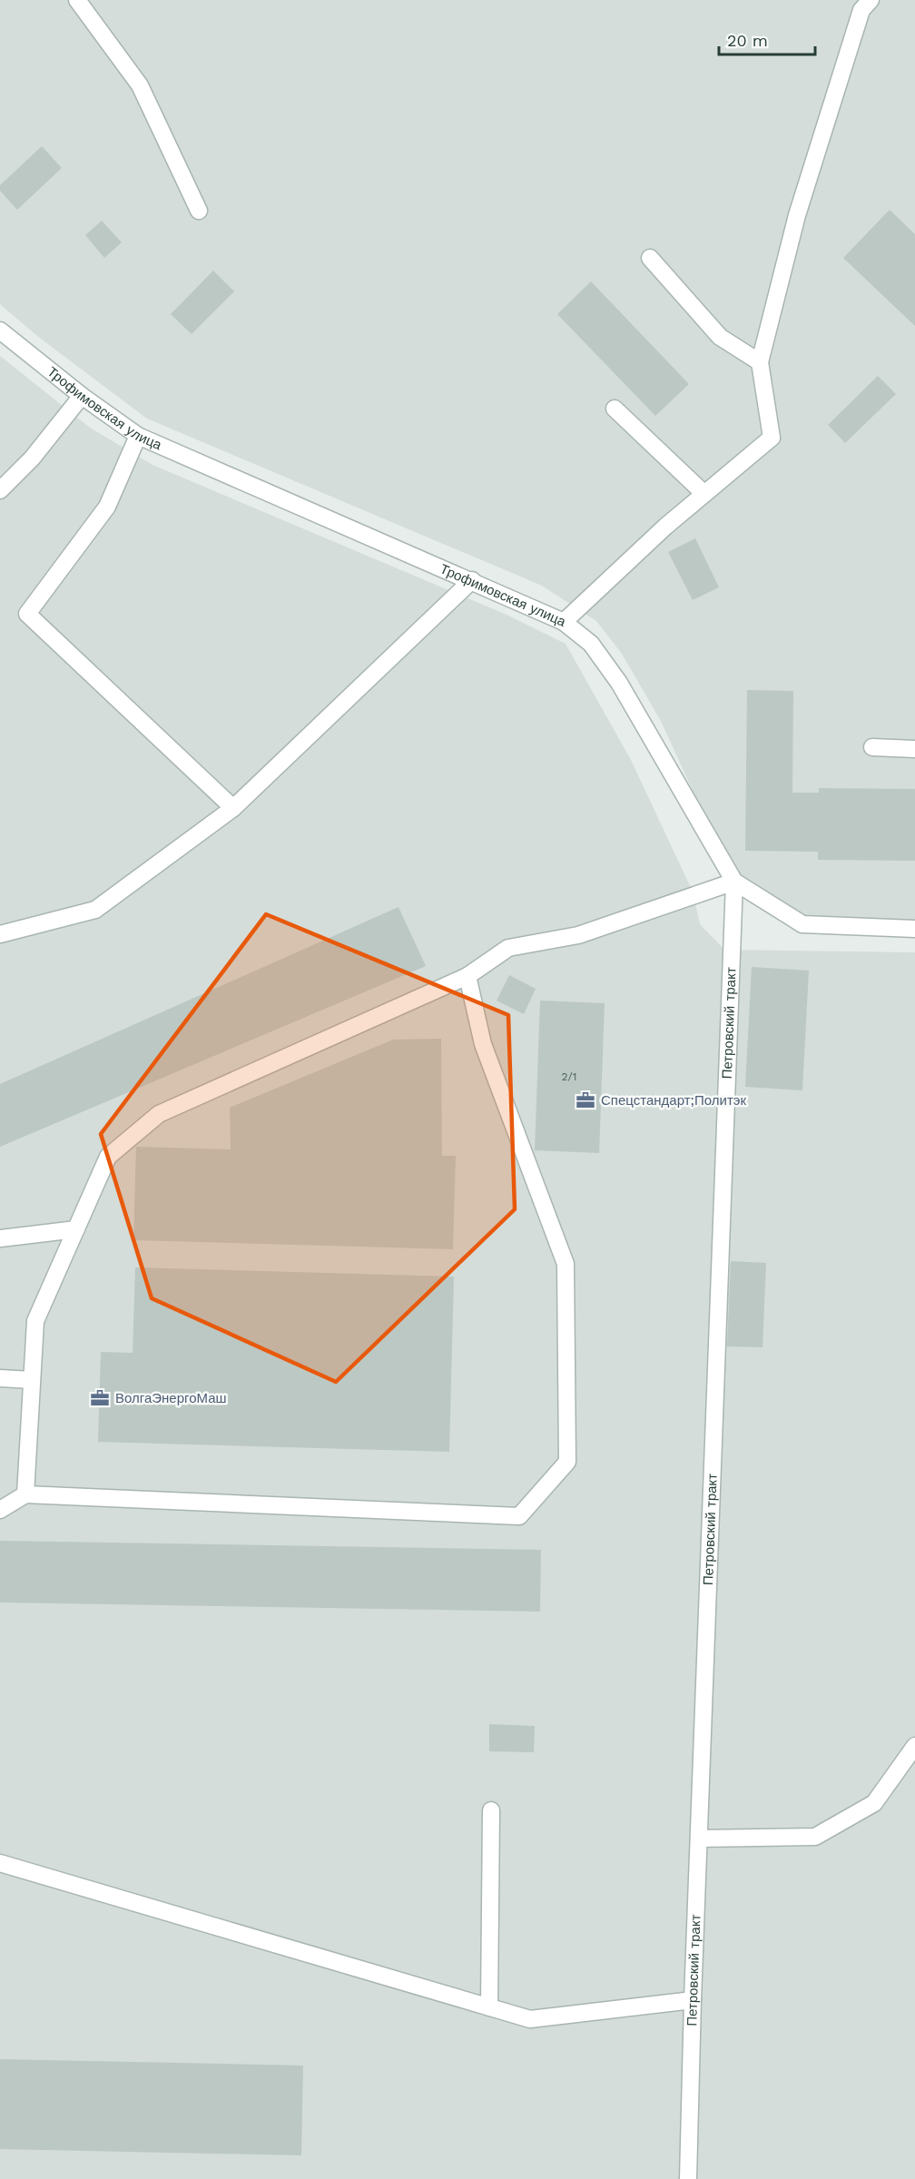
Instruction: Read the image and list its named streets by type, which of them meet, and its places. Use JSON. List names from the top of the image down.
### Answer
{
  "streets": {
    "street": ["Трофимовская улица", "Петровский тракт"]
  },
  "crossings": [
    ["Трофимовская улица", "Петровский тракт"]
  ],
  "places": {
    "office": ["Спецстандарт;Политэк", "ВолгаЭнергоМаш"]
  },
  "house_numbers": ["2/1"],
  "scale_bar": "20 m"
}
